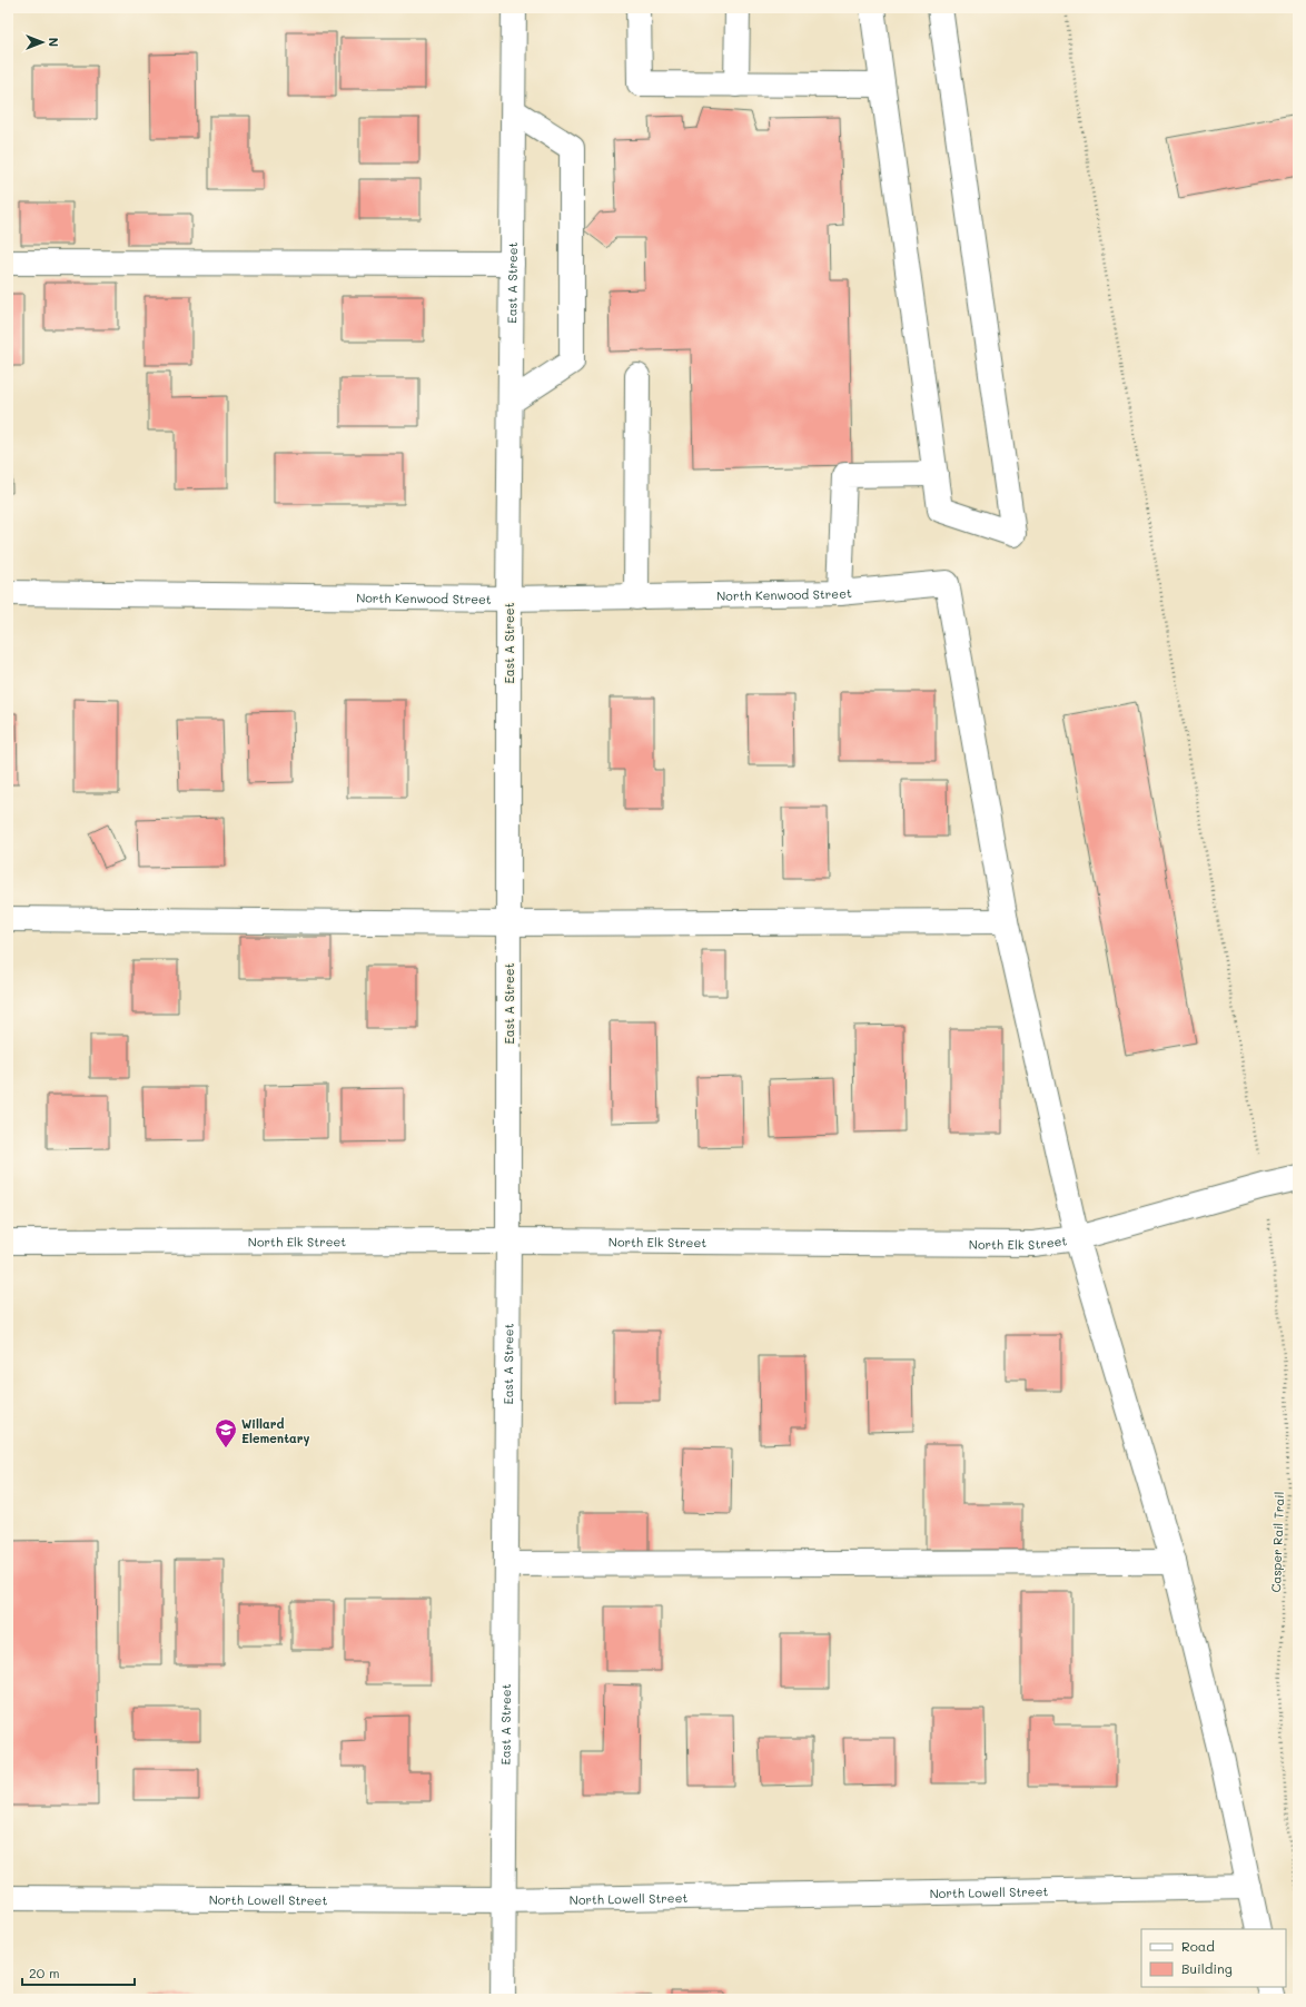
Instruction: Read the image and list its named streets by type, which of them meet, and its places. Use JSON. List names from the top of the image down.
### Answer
{
  "streets": {
    "street": [
      "East A Street",
      "North Kenwood Street",
      "North Elk Street",
      "North Lowell Street"
    ],
    "path": ["Casper Rail Trail"]
  },
  "crossings": [
    ["East A Street", "North Kenwood Street"],
    ["East A Street", "North Elk Street"],
    ["East A Street", "North Lowell Street"],
    ["North Elk Street", "Casper Rail Trail"]
  ],
  "places": {
    "school or university": ["Willard Elementary"]
  },
  "legend": ["Road", "Building"],
  "scale_bar": "20 m",
  "north": "right"
}
